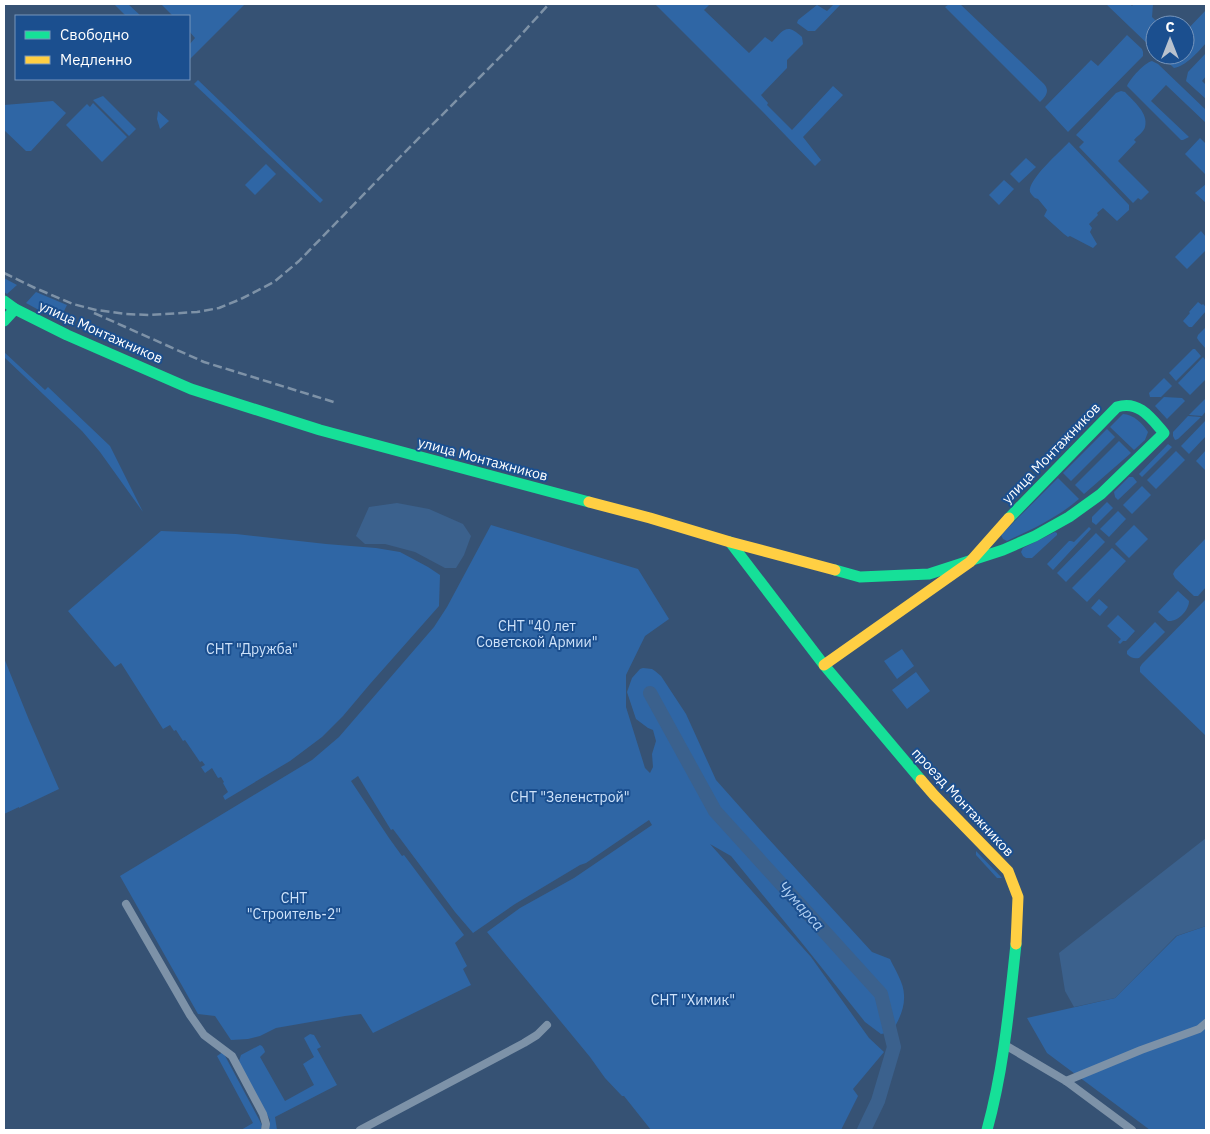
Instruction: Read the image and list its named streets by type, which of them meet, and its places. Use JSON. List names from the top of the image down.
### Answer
{
  "streets": {
    "main road": ["улица Монтажников", "проезд Монтажников"]
  },
  "crossings": [
    ["улица Монтажников", "проезд Монтажников"]
  ],
  "water": ["Чумарса"],
  "parks": [
    "СНТ \"40 лет Советской Армии\"",
    "СНТ \"Дружба\"",
    "СНТ \"Зеленстрой\"",
    "СНТ \"Строитель-2\"",
    "СНТ \"Химик\""
  ],
  "legend": ["Свободно", "Медленно"],
  "north": "top"
}
